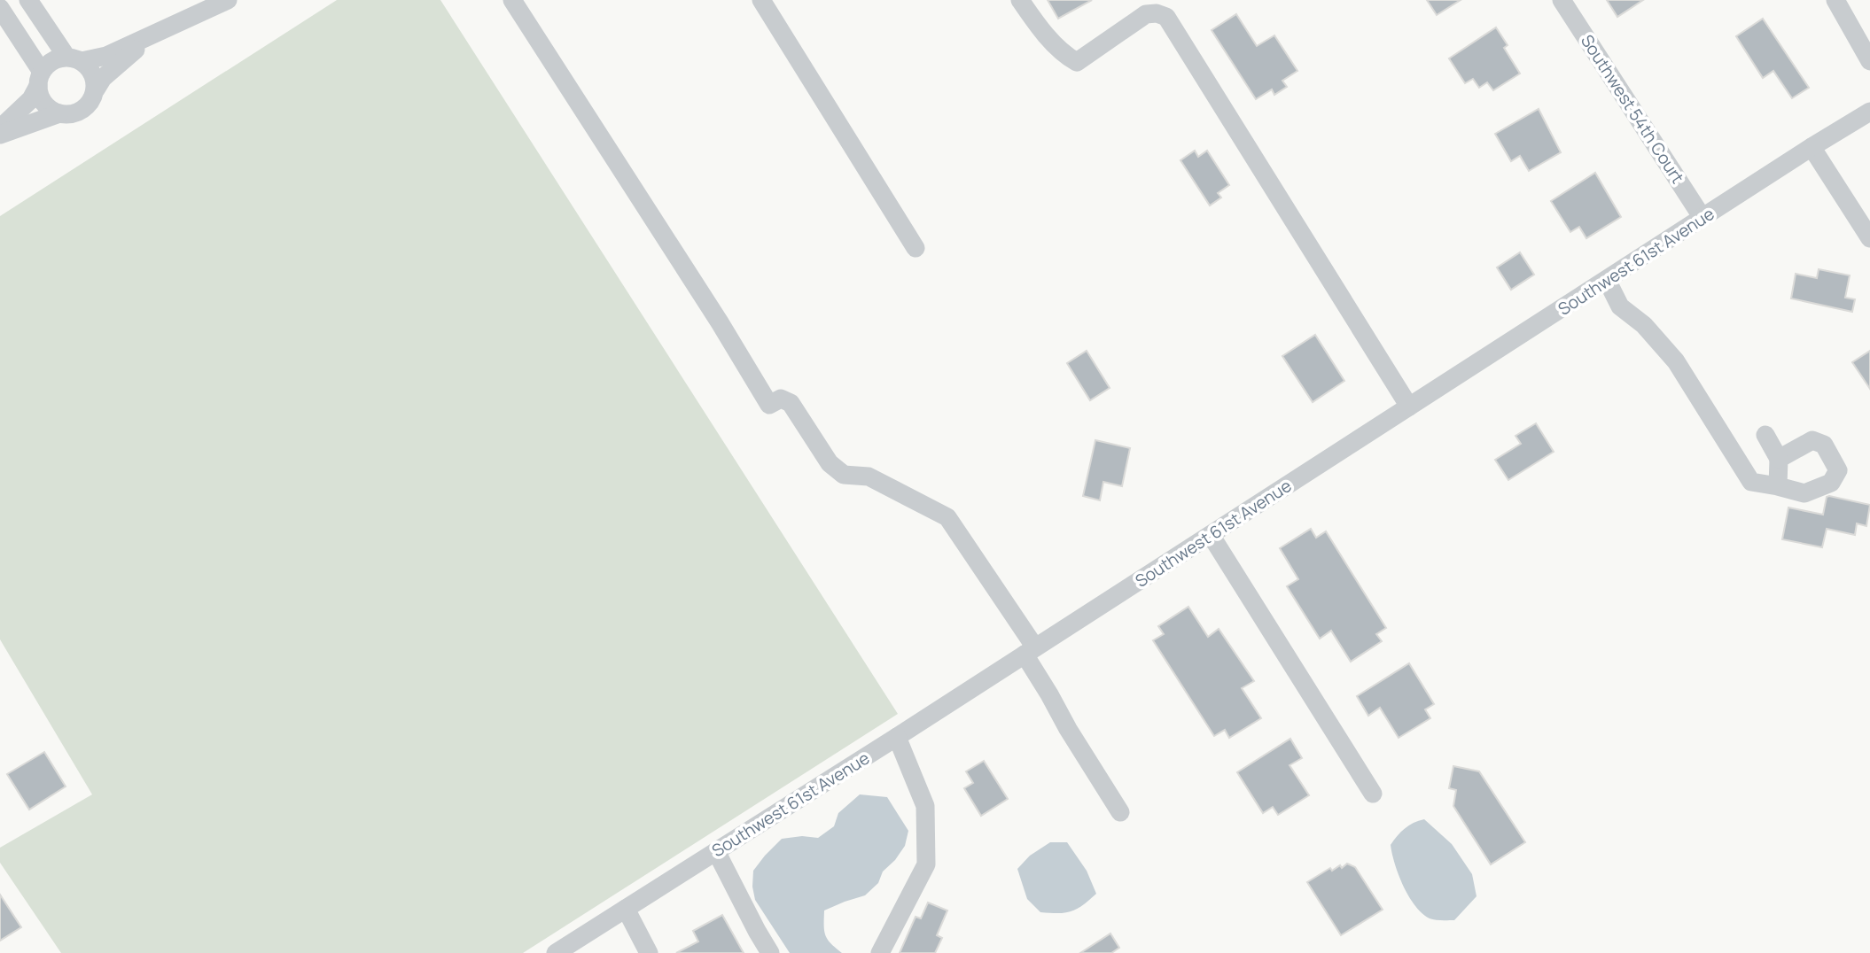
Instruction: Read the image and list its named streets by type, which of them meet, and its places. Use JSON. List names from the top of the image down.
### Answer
{
  "streets": {
    "street": ["Southwest 54th Court", "Southwest 61st Avenue"]
  },
  "crossings": [
    ["Southwest 54th Court", "Southwest 61st Avenue"]
  ]
}
